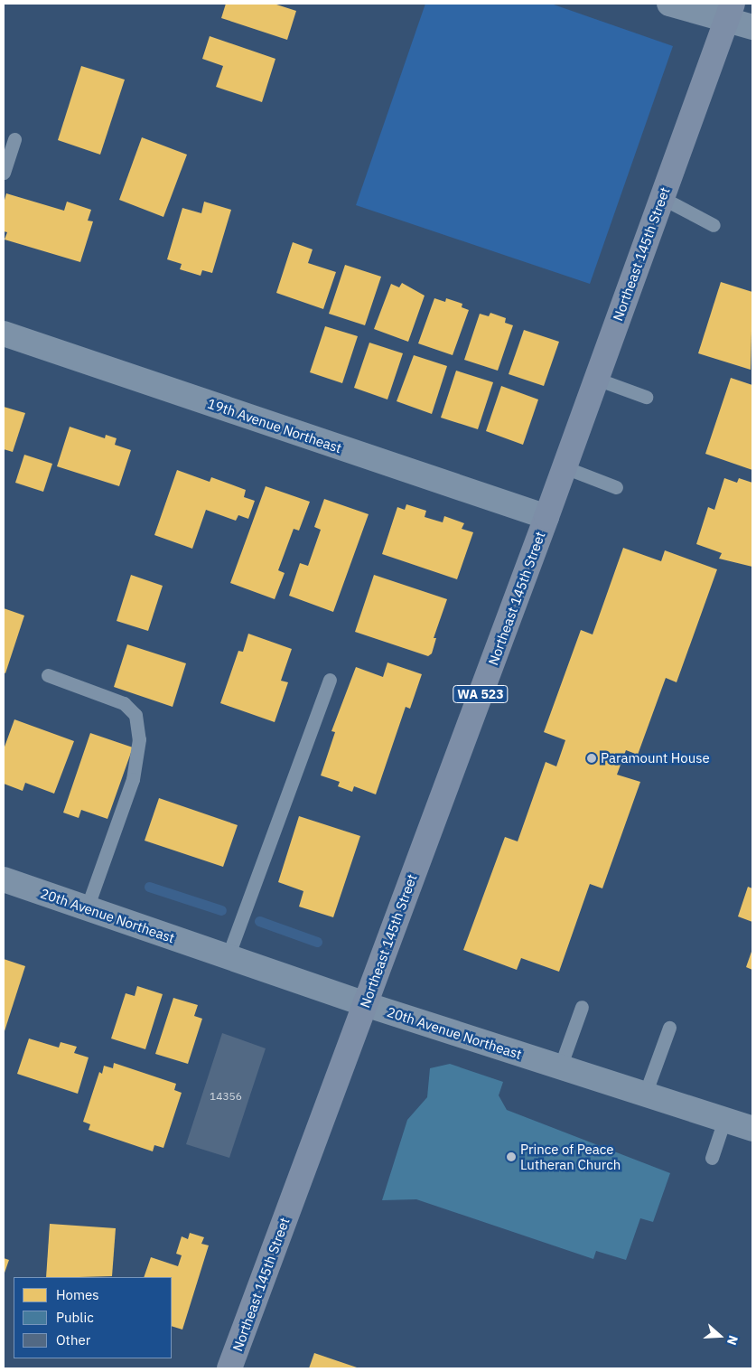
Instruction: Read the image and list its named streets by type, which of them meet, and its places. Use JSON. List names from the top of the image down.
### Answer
{
  "streets": {
    "main road": ["Northeast 145th Street", "WA 523"],
    "street": ["19th Avenue Northeast", "20th Avenue Northeast"]
  },
  "crossings": [
    ["Northeast 145th Street", "19th Avenue Northeast"],
    ["Northeast 145th Street", "20th Avenue Northeast"]
  ],
  "places": ["Paramount House", "Prince of Peace Lutheran Church"],
  "house_numbers": ["14356"],
  "legend": ["Homes", "Public", "Other"],
  "north": "right"
}
